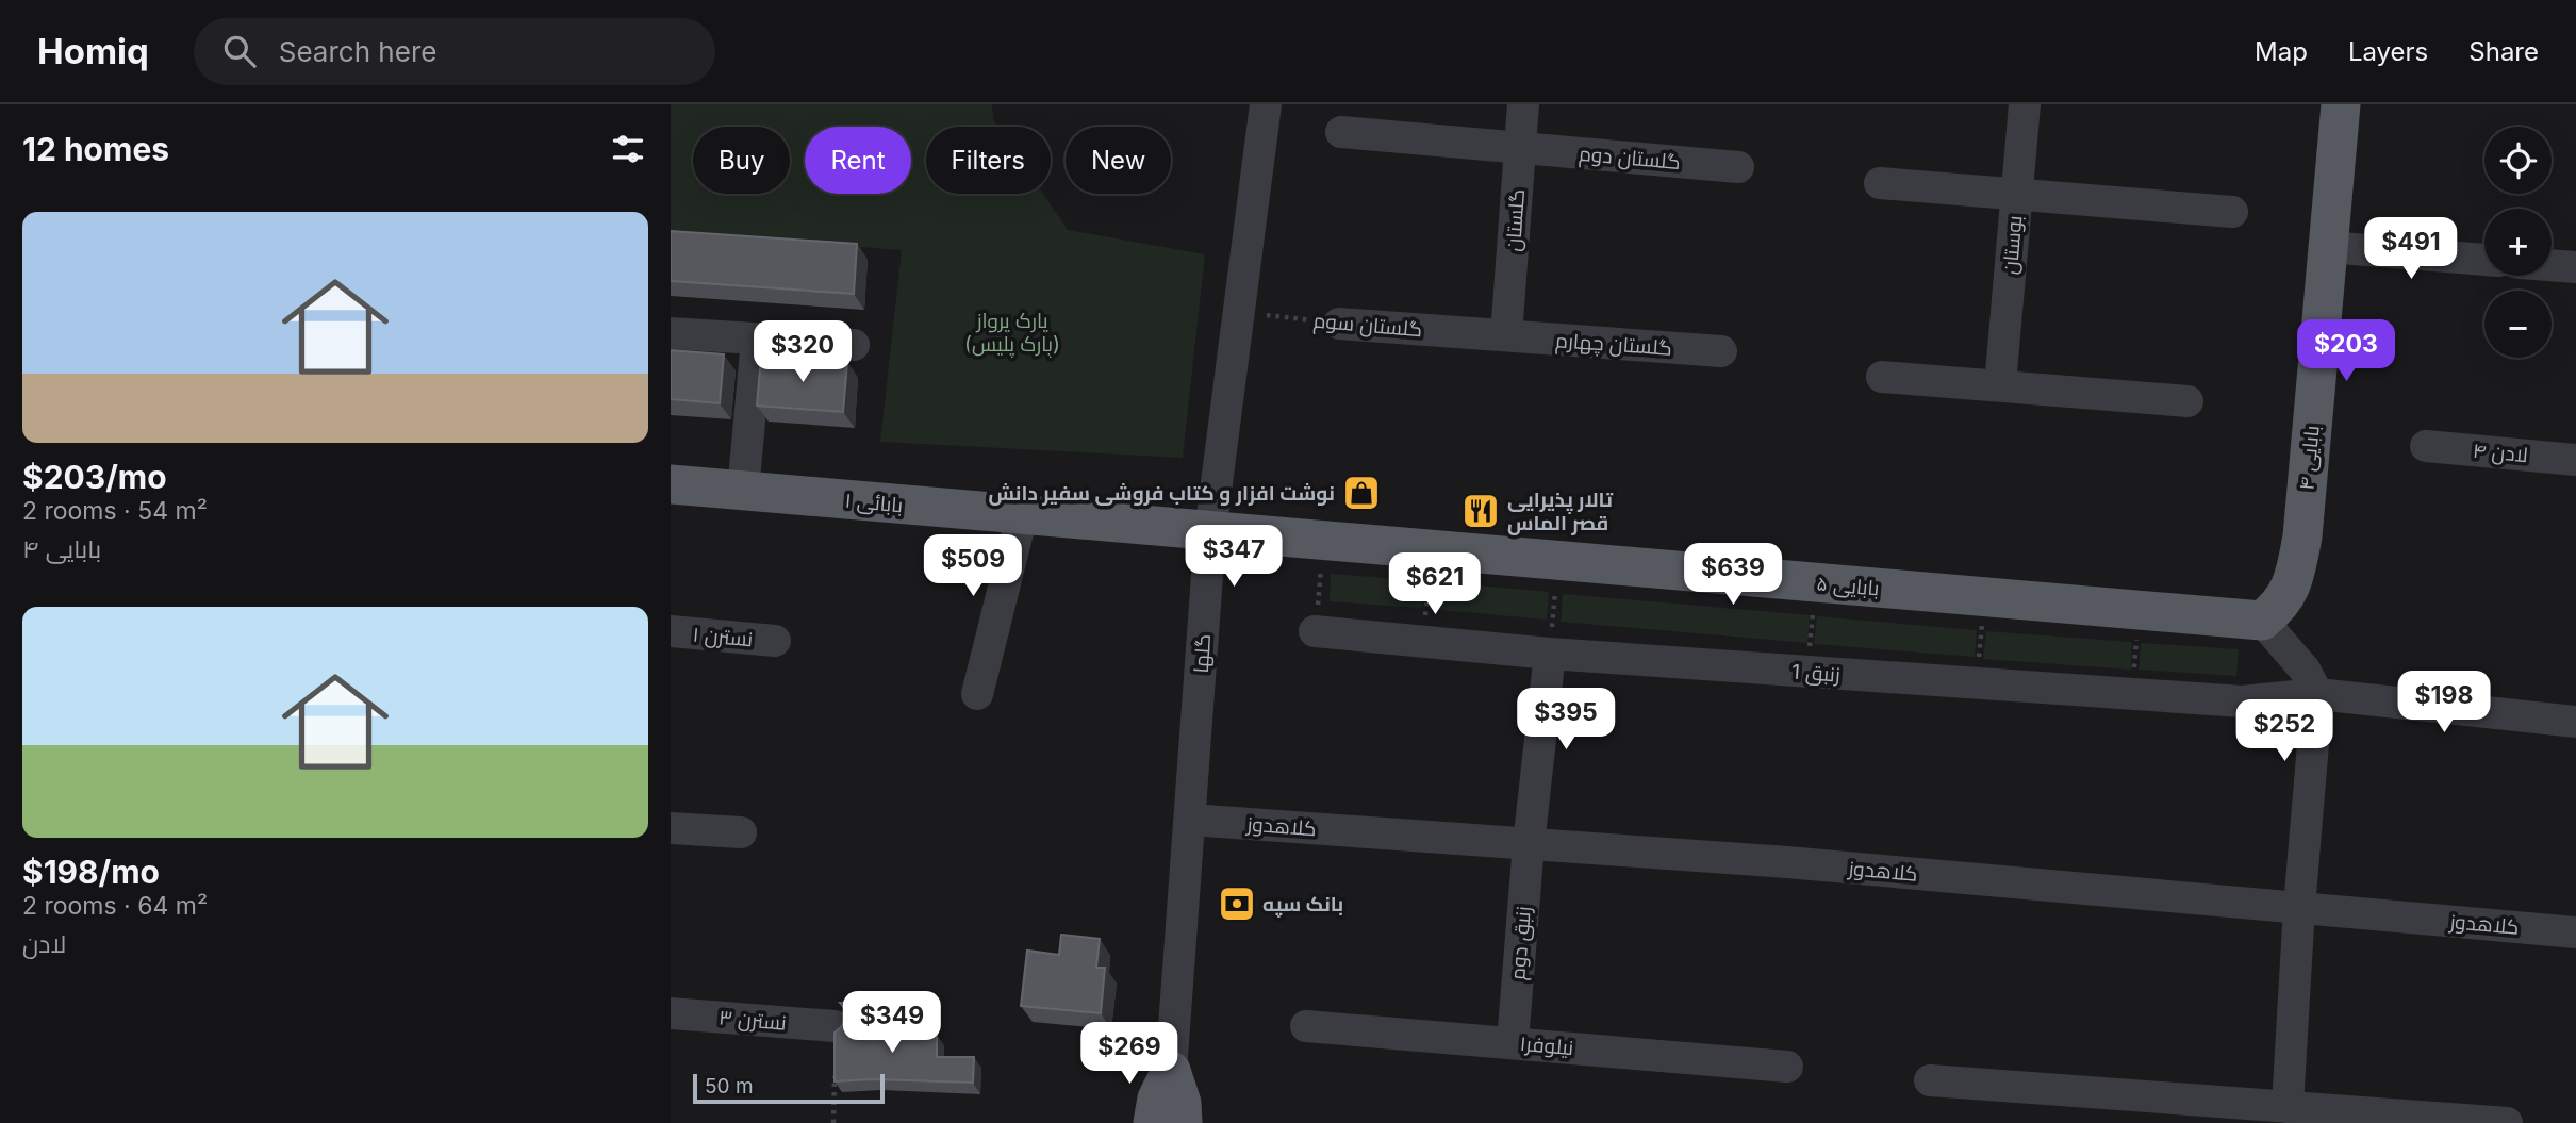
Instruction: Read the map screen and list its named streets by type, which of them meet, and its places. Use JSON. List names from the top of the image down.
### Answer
{
  "streets": {
    "main road": ["بابایی ۴", "بابائی ۱", "۵ بابایی"],
    "street": [
      "گلستان دوم",
      "گلستان",
      "بوستان",
      "گلستان سوم",
      "گلستان چهارم",
      "لادن ۴",
      "نسترن ١",
      "گلها",
      "زنبق 1",
      "کلاهدوز",
      "زنبق دوم",
      "نسترن ٣",
      "نیلوفر۱"
    ]
  },
  "crossings": [
    ["گلستان دوم", "گلستان"],
    ["گلستان", "گلستان سوم"],
    ["گلستان", "گلستان چهارم"],
    ["گلستان سوم", "گلستان چهارم"],
    ["گلستان سوم", "گلها"],
    ["بابایی ۴", "۵ بابایی"],
    ["بابائی ۱", "۵ بابایی"],
    ["بابائی ۱", "گلها"],
    ["۵ بابایی", "گلها"],
    ["گلها", "کلاهدوز"],
    ["زنبق 1", "زنبق دوم"],
    ["کلاهدوز", "زنبق دوم"],
    ["زنبق دوم", "نیلوفر۱"]
  ],
  "parks": ["پارک پرواز (پارک پلیس)"],
  "places": {
    "shop": ["نوشت افزار و کتاب فروشی سفیر دانش"],
    "restaurant": ["تالار پذیرایی قصر الماس"],
    "bank": ["بانک سپه"]
  },
  "scale_bar": "50 m",
  "page": {
    "header": "Homiq",
    "search": "Search here",
    "nav": ["Map", "Layers", "Share"],
    "heading": "12 homes",
    "map_buttons": ["+", "−"],
    "chip": [
      "Buy",
      "Rent",
      "Filters",
      "New"
    ],
    "list": [
      {
        "name": "$203/mo",
        "note": "2 rooms · 54 m² · بابایی ۴"
      },
      {
        "name": "$198/mo",
        "note": "2 rooms · 64 m² · لادن"
      }
    ],
    "price": [
      "$491",
      "$203",
      "$320",
      "$347",
      "$509",
      "$639",
      "$621",
      "$198",
      "$395",
      "$252",
      "$349",
      "$269"
    ],
    "scale": "50 m"
  }
}
